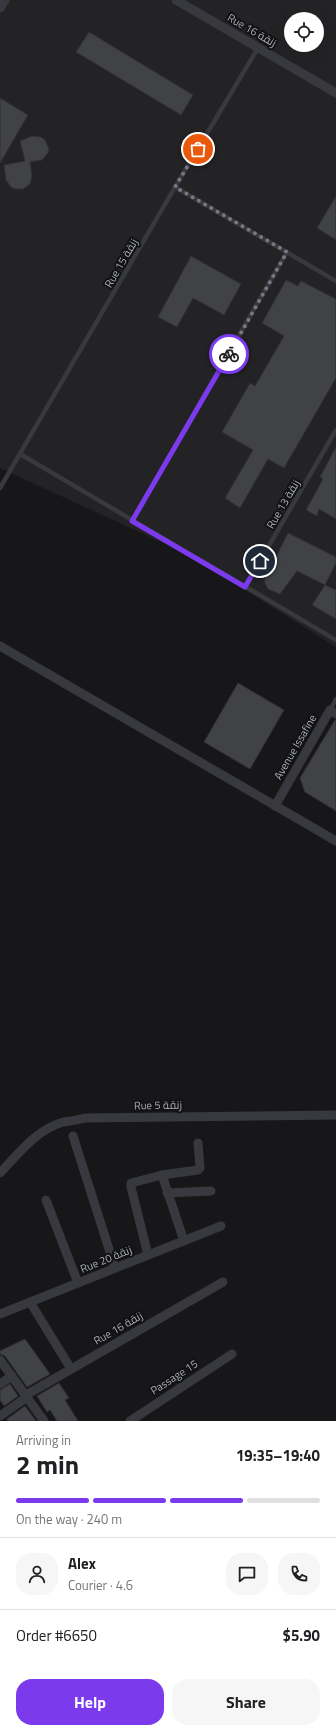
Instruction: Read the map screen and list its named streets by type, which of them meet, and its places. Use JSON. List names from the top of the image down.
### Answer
{
  "streets": {
    "street": [
      "Rue 16 زنقة",
      "Avenue Issafine",
      "Rue 5 زنقة",
      "Rue 20 زنقة",
      "Passage 15"
    ],
    "lane": ["Rue 15 زنقة", "Rue 13 زنقة"]
  },
  "crossings": [
    ["Rue 16 زنقة", "Rue 15 زنقة"]
  ],
  "page": {
    "heading": ["2 min", "Arriving in", "19:35–19:40"],
    "panel": [
      "Alex",
      "Courier · 4.6",
      "Order #6650",
      "$5.90"
    ],
    "bar": "On the way · 240 m",
    "buttons": ["Help", "Share"]
  }
}
